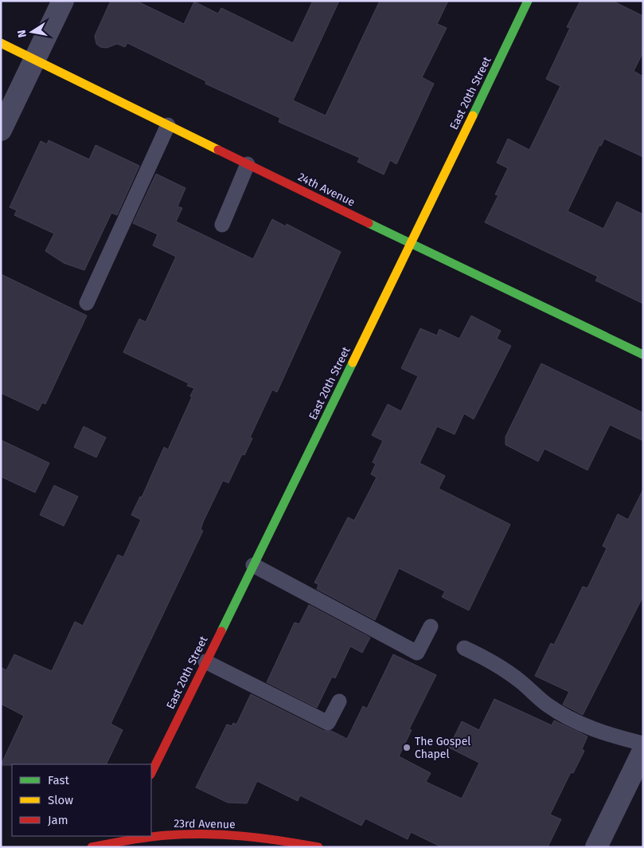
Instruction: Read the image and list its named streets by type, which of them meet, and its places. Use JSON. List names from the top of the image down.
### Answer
{
  "streets": {
    "street": ["East 20th Street", "24th Avenue", "23rd Avenue"]
  },
  "crossings": [
    ["East 20th Street", "24th Avenue"]
  ],
  "places": ["The Gospel Chapel"],
  "legend": ["Fast", "Slow", "Jam"],
  "north": "left"
}
